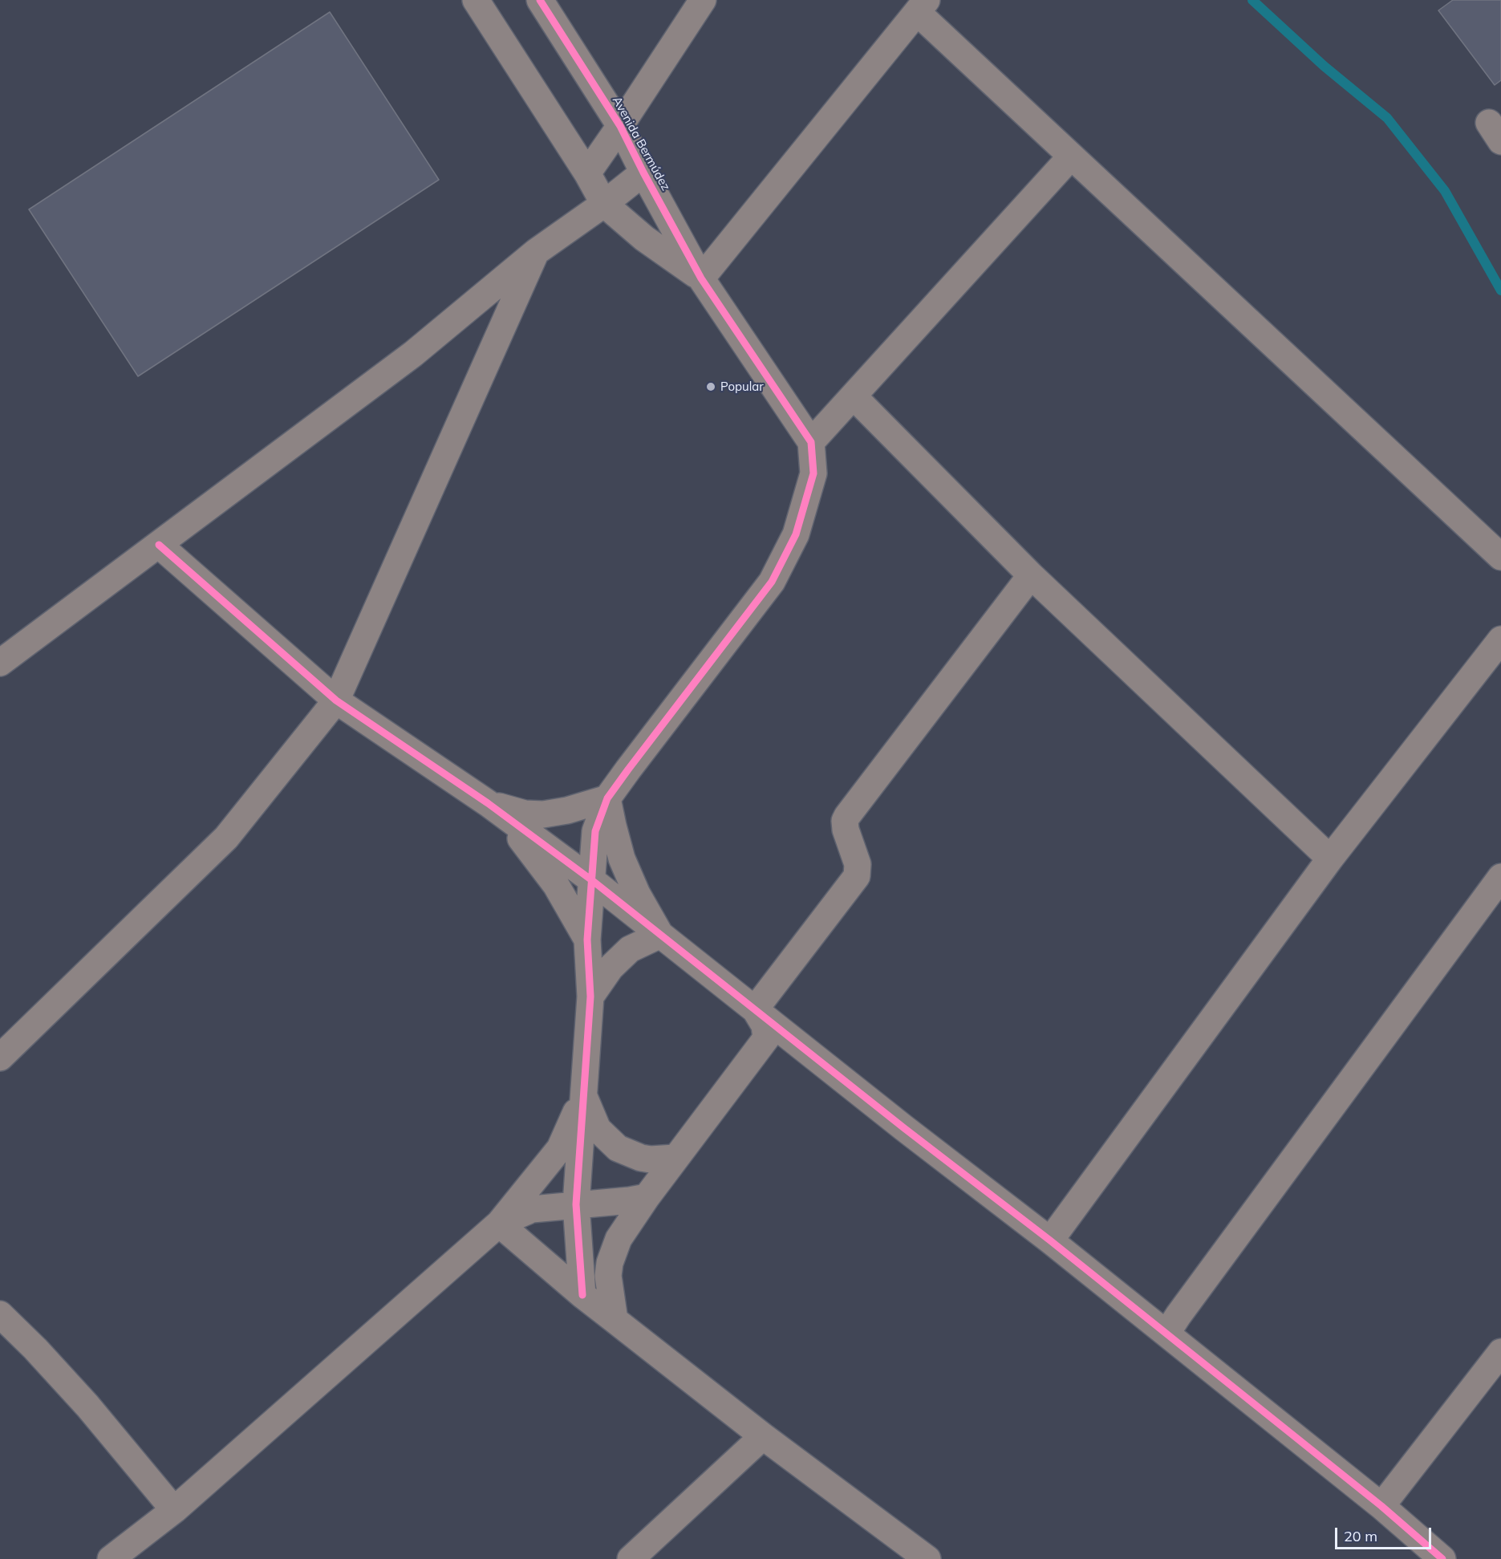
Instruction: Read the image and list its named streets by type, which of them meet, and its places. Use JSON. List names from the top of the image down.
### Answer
{
  "streets": {
    "street": ["Avenida Bermúdez"]
  },
  "places": ["Popular"],
  "scale_bar": "20 m"
}
